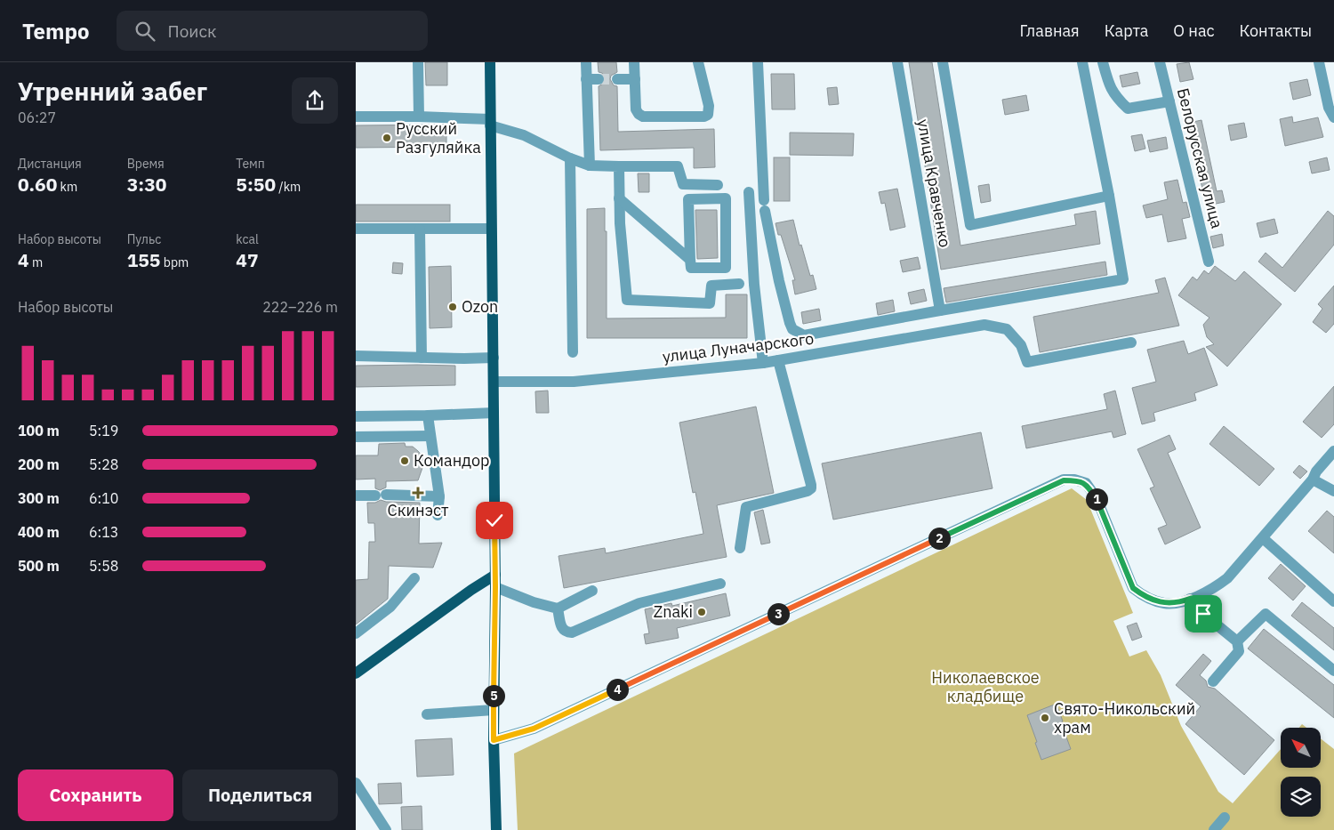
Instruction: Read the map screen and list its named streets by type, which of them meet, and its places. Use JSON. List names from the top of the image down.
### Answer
{
  "streets": {
    "street": ["Белорусская улица", "улица Кравченко", "улица Луначарского"]
  },
  "crossings": [
    ["улица Кравченко", "улица Луначарского"]
  ],
  "parks": ["Николаевское кладбище"],
  "places": {
    "other": [
      "Русский Разгуляйка",
      "Ozon",
      "Командор",
      "Znaki",
      "Свято-Никольский храм"
    ],
    "health": ["Скинэст"]
  },
  "north": "top left",
  "page": {
    "header": "Tempo",
    "search": "Поиск",
    "nav": [
      "Главная",
      "Карта",
      "О нас",
      "Контакты"
    ],
    "heading": ["Утренний забег", "06:27"],
    "stats": [
      ["Дистанция", "0.60 km"],
      ["Время", "3:30"],
      ["Темп", "5:50 /km"],
      ["Набор высоты", "4 m"],
      ["Пульс", "155 bpm"],
      ["kcal", "47"]
    ],
    "chart": ["Набор высоты", "222–226 m"],
    "list": [
      {
        "name": "100 m",
        "note": "5:19"
      },
      {
        "name": "200 m",
        "note": "5:28"
      },
      {
        "name": "300 m",
        "note": "6:10"
      },
      {
        "name": "400 m",
        "note": "6:13"
      },
      {
        "name": "500 m",
        "note": "5:58"
      }
    ],
    "pins": [
      "1",
      "2",
      "3",
      "4",
      "5"
    ],
    "buttons": ["Сохранить", "Поделиться"]
  }
}
